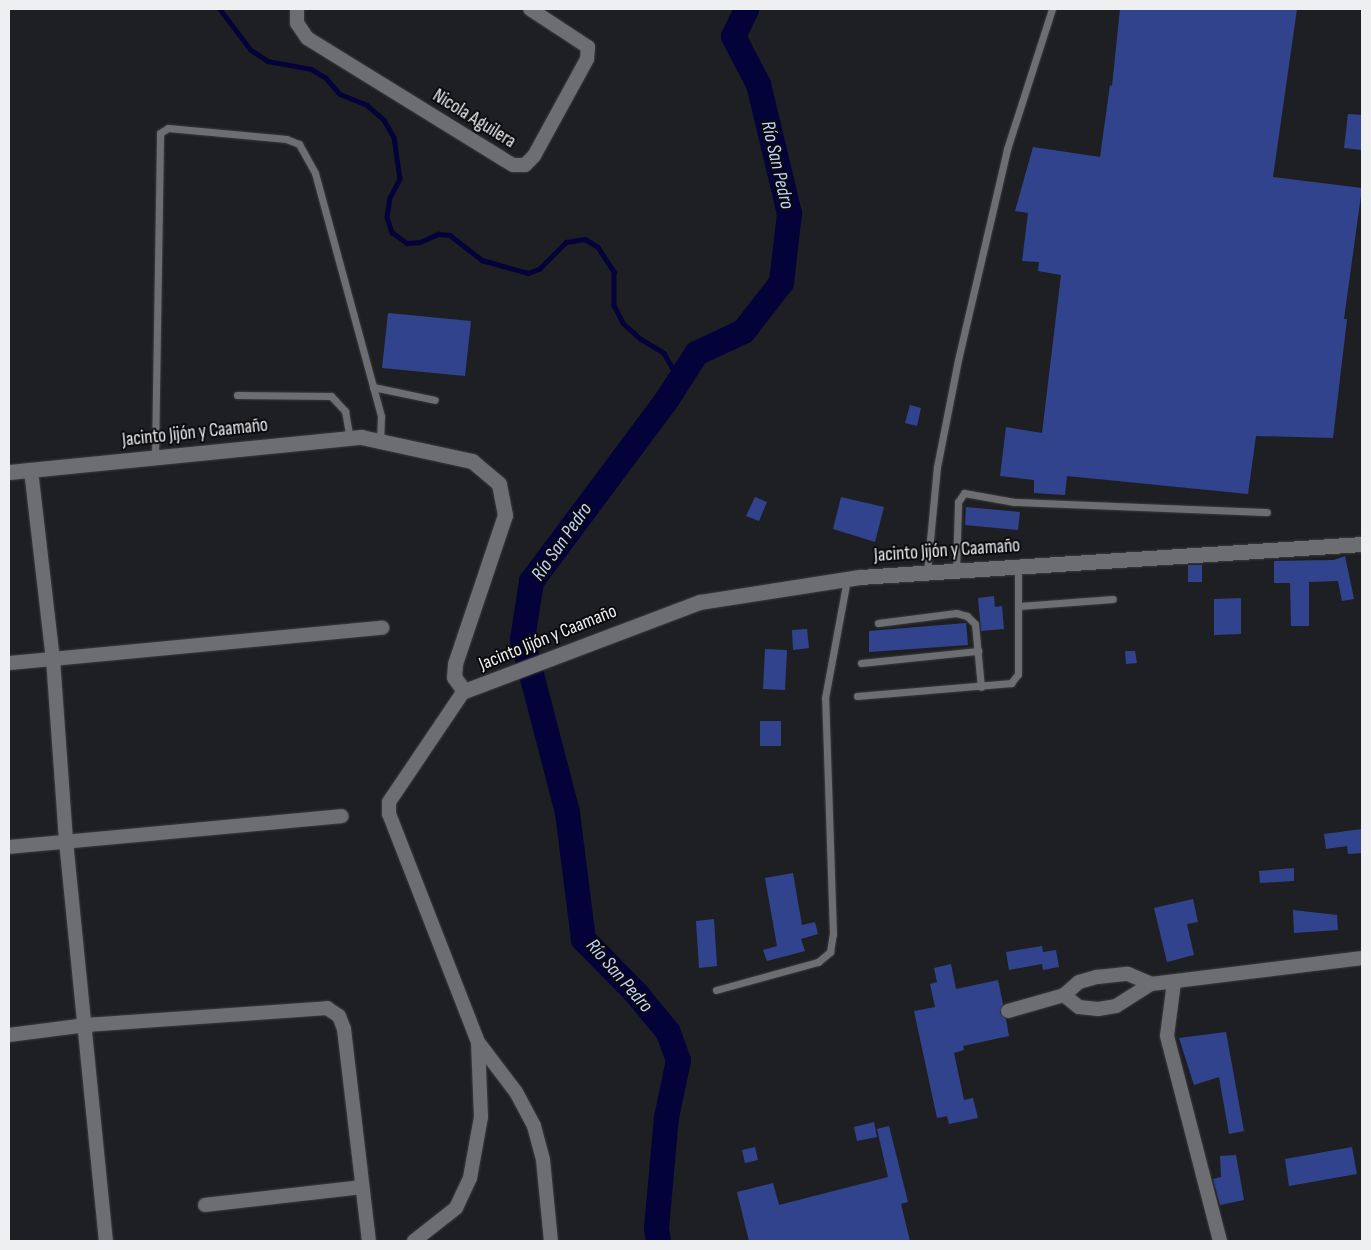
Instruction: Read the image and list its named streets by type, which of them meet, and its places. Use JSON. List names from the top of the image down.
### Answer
{
  "streets": {
    "street": ["Nicola Aguilera", "Jacinto Jijón y Caamaño"]
  },
  "water": ["Río San Pedro"]
}
